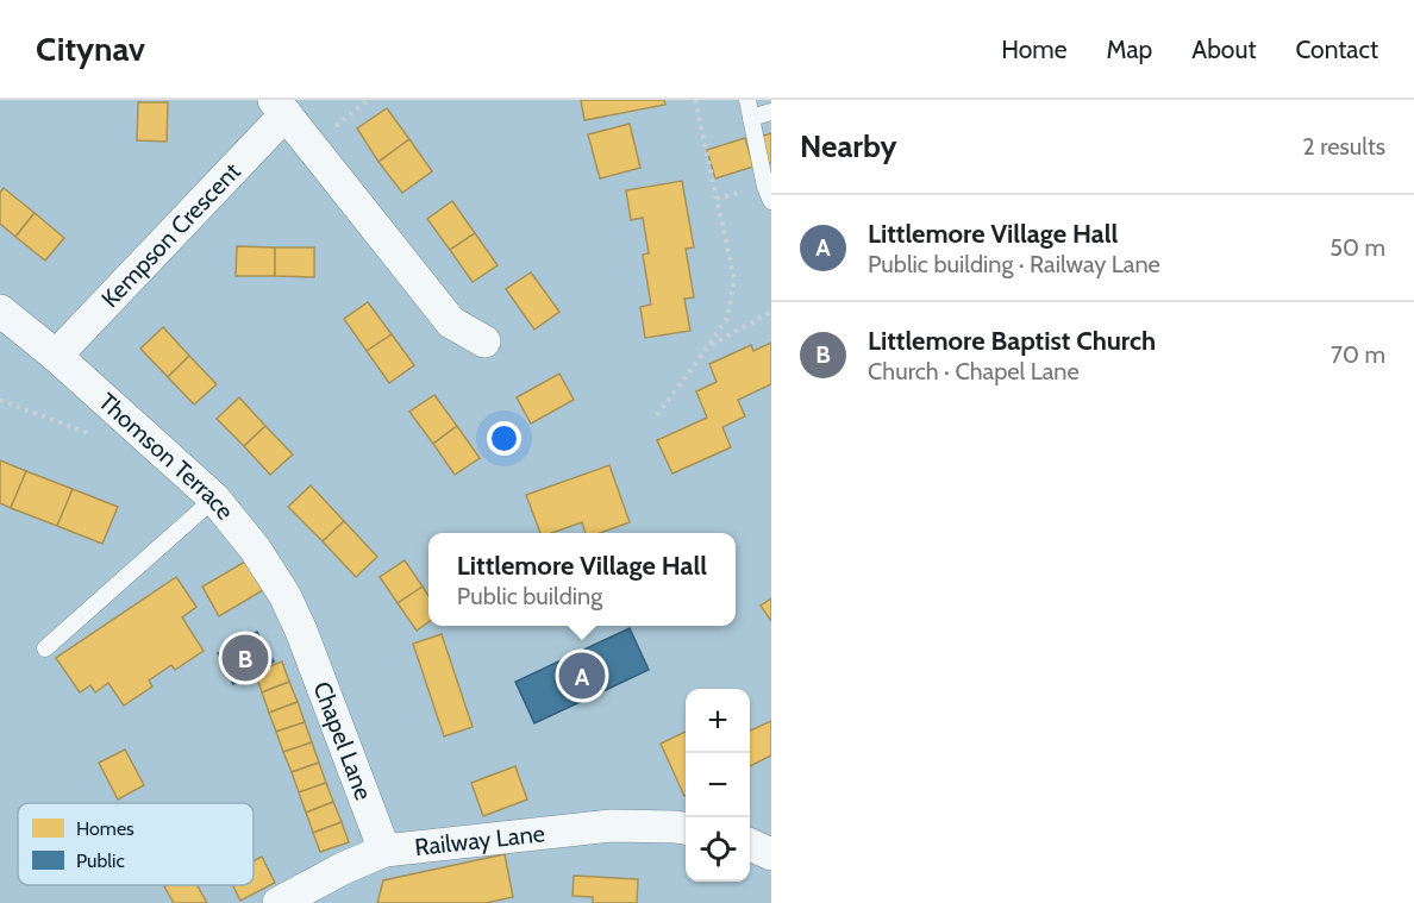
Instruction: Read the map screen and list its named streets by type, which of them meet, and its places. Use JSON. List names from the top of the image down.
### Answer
{
  "streets": {
    "street": [
      "Kempson Crescent",
      "Thomson Terrace",
      "Chapel Lane",
      "Railway Lane"
    ]
  },
  "crossings": [
    ["Kempson Crescent", "Thomson Terrace"],
    ["Thomson Terrace", "Chapel Lane"],
    ["Chapel Lane", "Railway Lane"]
  ],
  "legend": ["Homes", "Public"],
  "page": {
    "header": "Citynav",
    "nav": [
      "Home",
      "Map",
      "About",
      "Contact"
    ],
    "heading": ["Nearby", "2 results"],
    "list": [
      {
        "mark": "A",
        "name": "Littlemore Village Hall",
        "note": "Public building · Railway Lane",
        "value": "50 m"
      },
      {
        "mark": "B",
        "name": "Littlemore Baptist Church",
        "note": "Church · Chapel Lane",
        "value": "70 m"
      }
    ],
    "popup": ["Littlemore Village Hall", "Public building"],
    "pins": ["B", "A"],
    "map_buttons": ["+", "−"]
  }
}
